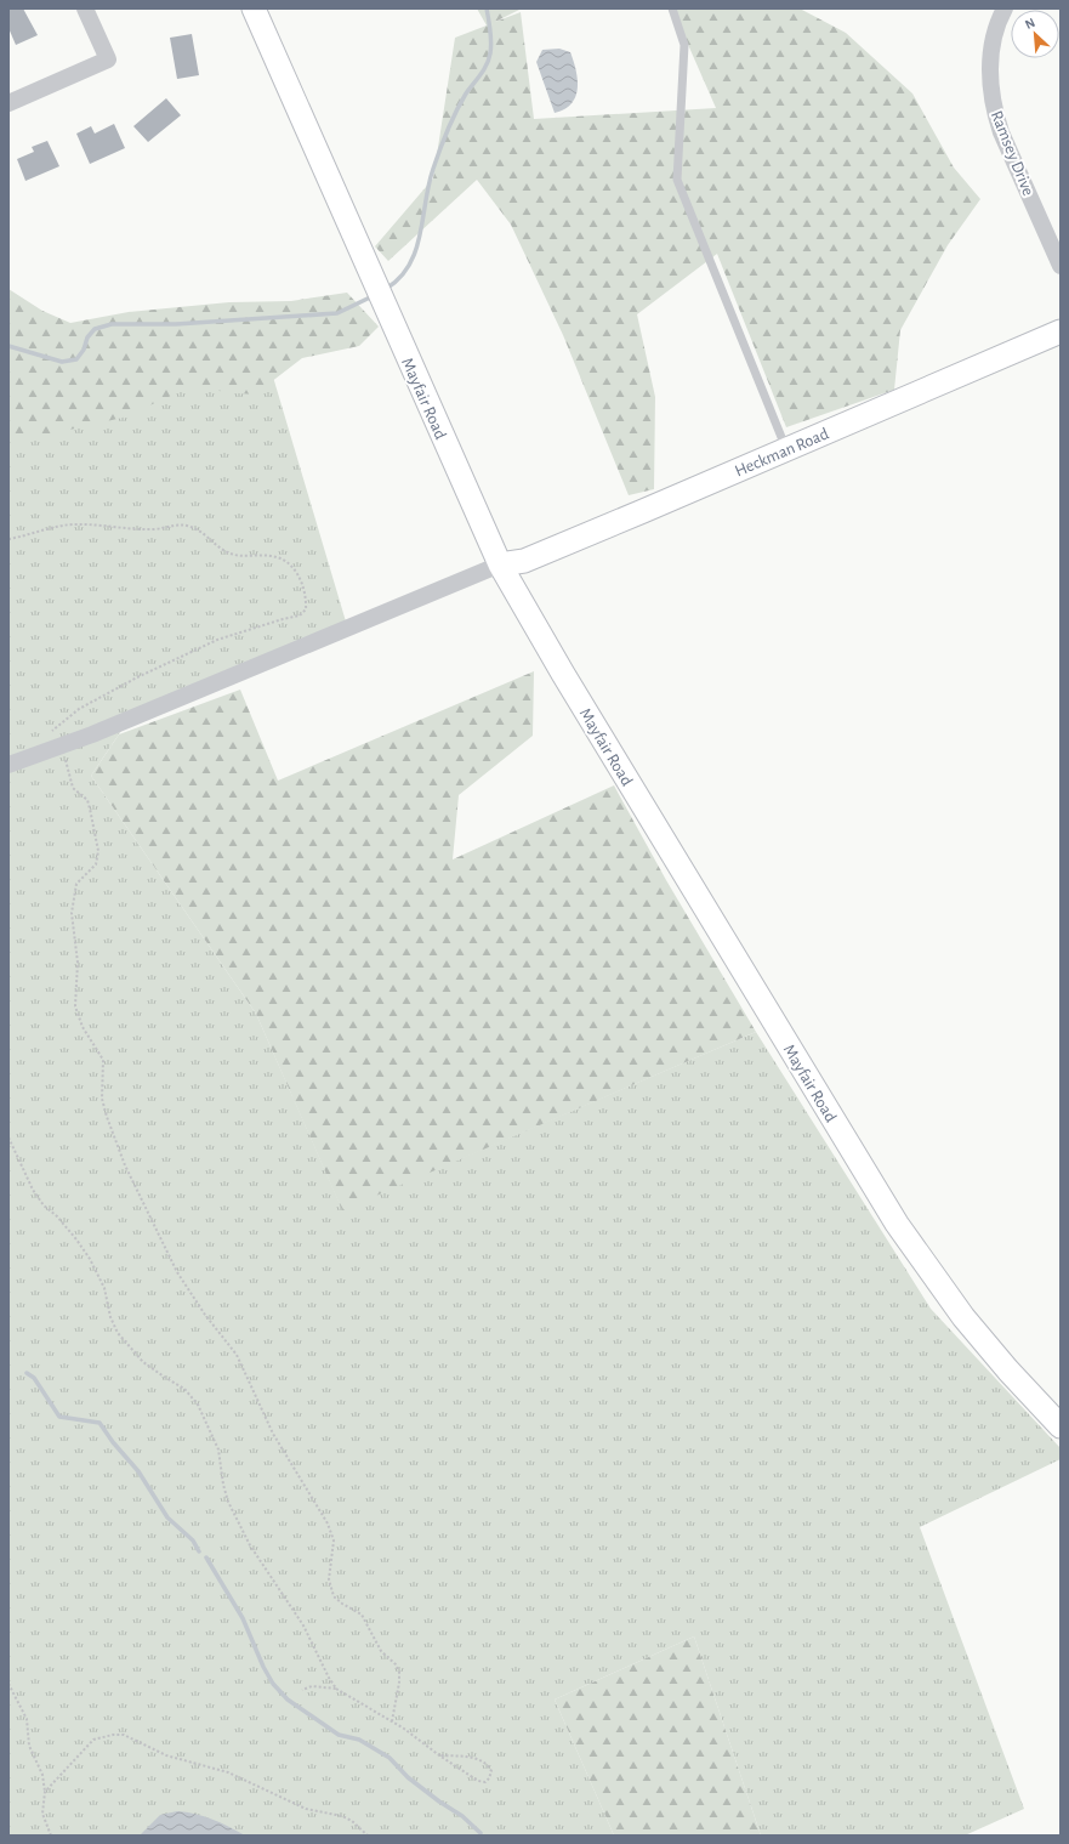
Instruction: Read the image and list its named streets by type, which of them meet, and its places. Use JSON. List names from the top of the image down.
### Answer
{
  "streets": {
    "street": ["Ramsey Drive", "Mayfair Road", "Heckman Road"]
  },
  "crossings": [
    ["Mayfair Road", "Heckman Road"]
  ],
  "north": "top left"
}
